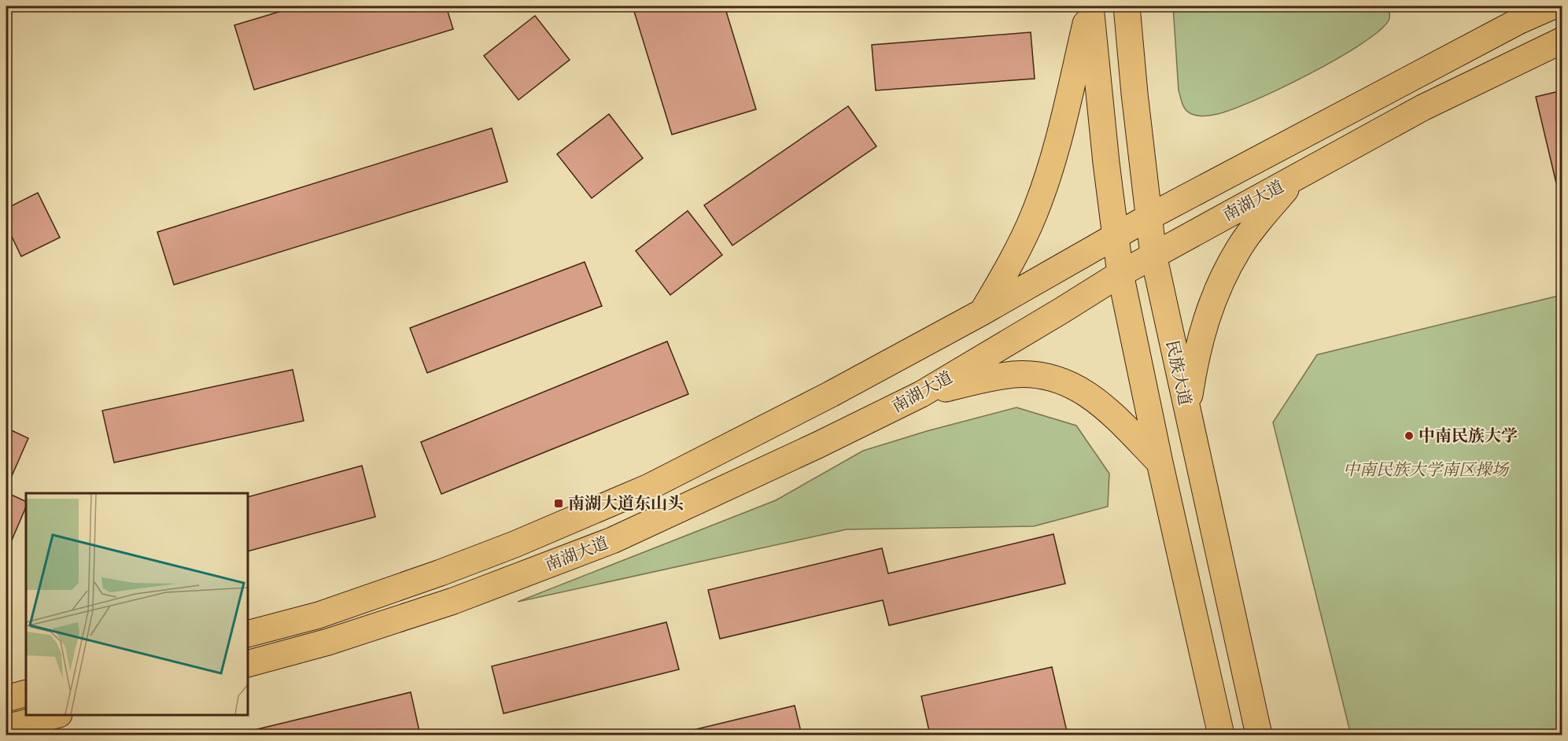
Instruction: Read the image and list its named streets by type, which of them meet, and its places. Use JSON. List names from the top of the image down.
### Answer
{
  "streets": {
    "main road": ["南湖大道", "民族大道"]
  },
  "crossings": [
    ["南湖大道", "民族大道"]
  ],
  "parks": ["中南民族大学南区操场"],
  "places": {
    "other": ["中南民族大学"],
    "transit": ["南湖大道东山头"]
  }
}
